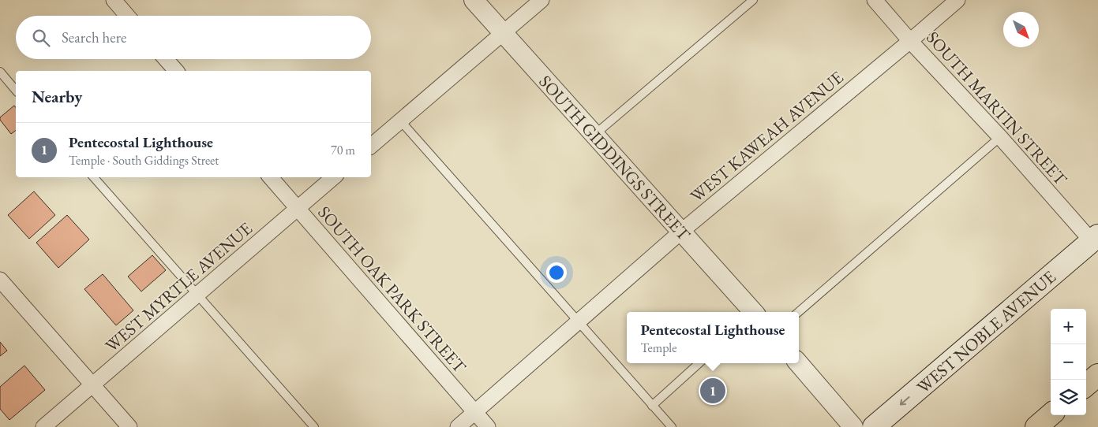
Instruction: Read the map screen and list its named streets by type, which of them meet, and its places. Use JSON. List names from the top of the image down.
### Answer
{
  "streets": {
    "main road": ["WEST NOBLE AVENUE"],
    "street": [
      "SOUTH MARTIN STREET",
      "WEST KAWEAH AVENUE",
      "SOUTH GIDDINGS STREET",
      "WEST MYRTLE AVENUE",
      "SOUTH OAK PARK STREET"
    ]
  },
  "crossings": [
    ["SOUTH MARTIN STREET", "WEST KAWEAH AVENUE"],
    ["SOUTH MARTIN STREET", "WEST NOBLE AVENUE"],
    ["WEST KAWEAH AVENUE", "SOUTH GIDDINGS STREET"],
    ["WEST KAWEAH AVENUE", "SOUTH OAK PARK STREET"],
    ["WEST MYRTLE AVENUE", "SOUTH OAK PARK STREET"]
  ],
  "one_way": ["WEST NOBLE AVENUE"],
  "north": "bottom right",
  "page": {
    "search": "Search here",
    "heading": "Nearby",
    "list": [
      {
        "mark": "1",
        "name": "Pentecostal Lighthouse",
        "note": "Temple · South Giddings Street",
        "value": "70 m"
      }
    ],
    "map_buttons": ["+", "−"],
    "popup": ["Pentecostal Lighthouse", "Temple"],
    "pins": "1"
  }
}
